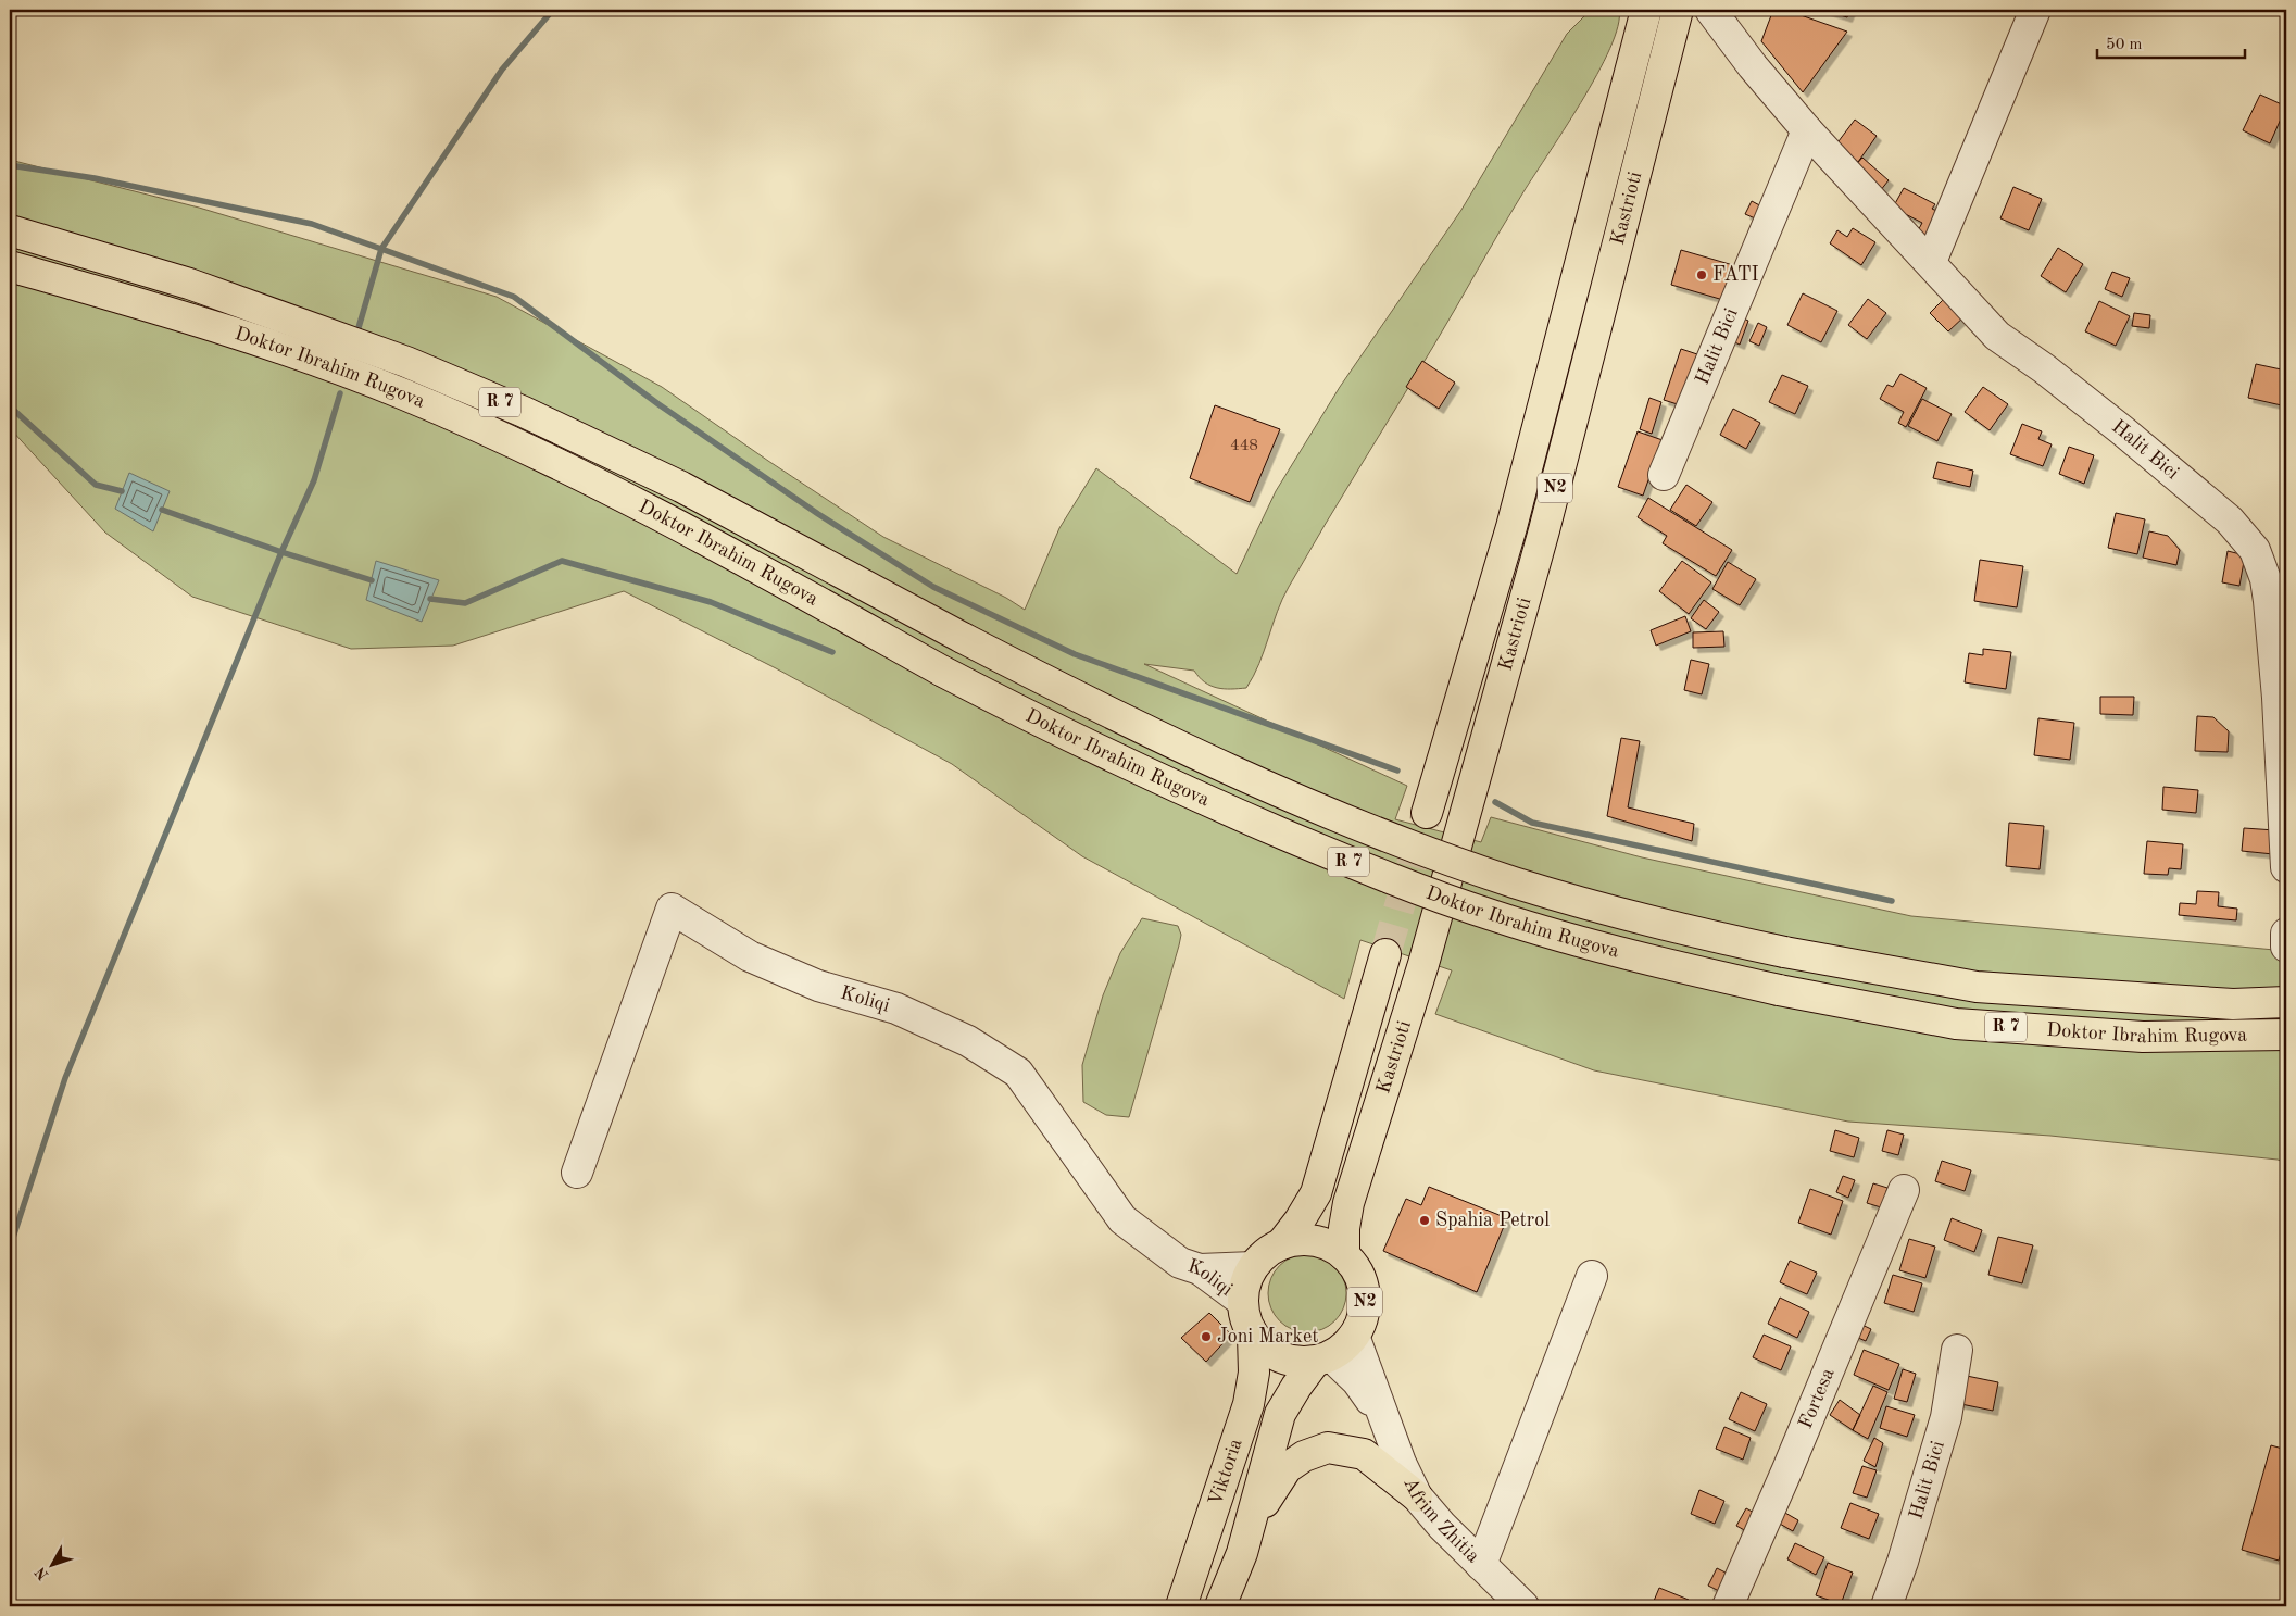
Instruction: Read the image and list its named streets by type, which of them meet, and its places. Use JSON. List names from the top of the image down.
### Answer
{
  "streets": {
    "highway": [
      "Kastrioti",
      "Doktor Ibrahim Rugova",
      "R 7",
      "N2",
      "Viktoria"
    ],
    "street": [
      "Halit Bici",
      "Koliqi",
      "Fortesa",
      "Afrim Zhitia"
    ]
  },
  "crossings": [
    ["Kastrioti", "N2"],
    ["Kastrioti", "Koliqi"],
    ["Kastrioti", "Viktoria"],
    ["Kastrioti", "Afrim Zhitia"],
    ["N2", "Koliqi"],
    ["N2", "Viktoria"],
    ["N2", "Afrim Zhitia"],
    ["Koliqi", "Viktoria"],
    ["Koliqi", "Afrim Zhitia"],
    ["Viktoria", "Afrim Zhitia"]
  ],
  "places": ["FATI", "Spahia Petrol", "Joni Market"],
  "house_numbers": ["448"],
  "scale_bar": "50 m",
  "north": "bottom left"
}
